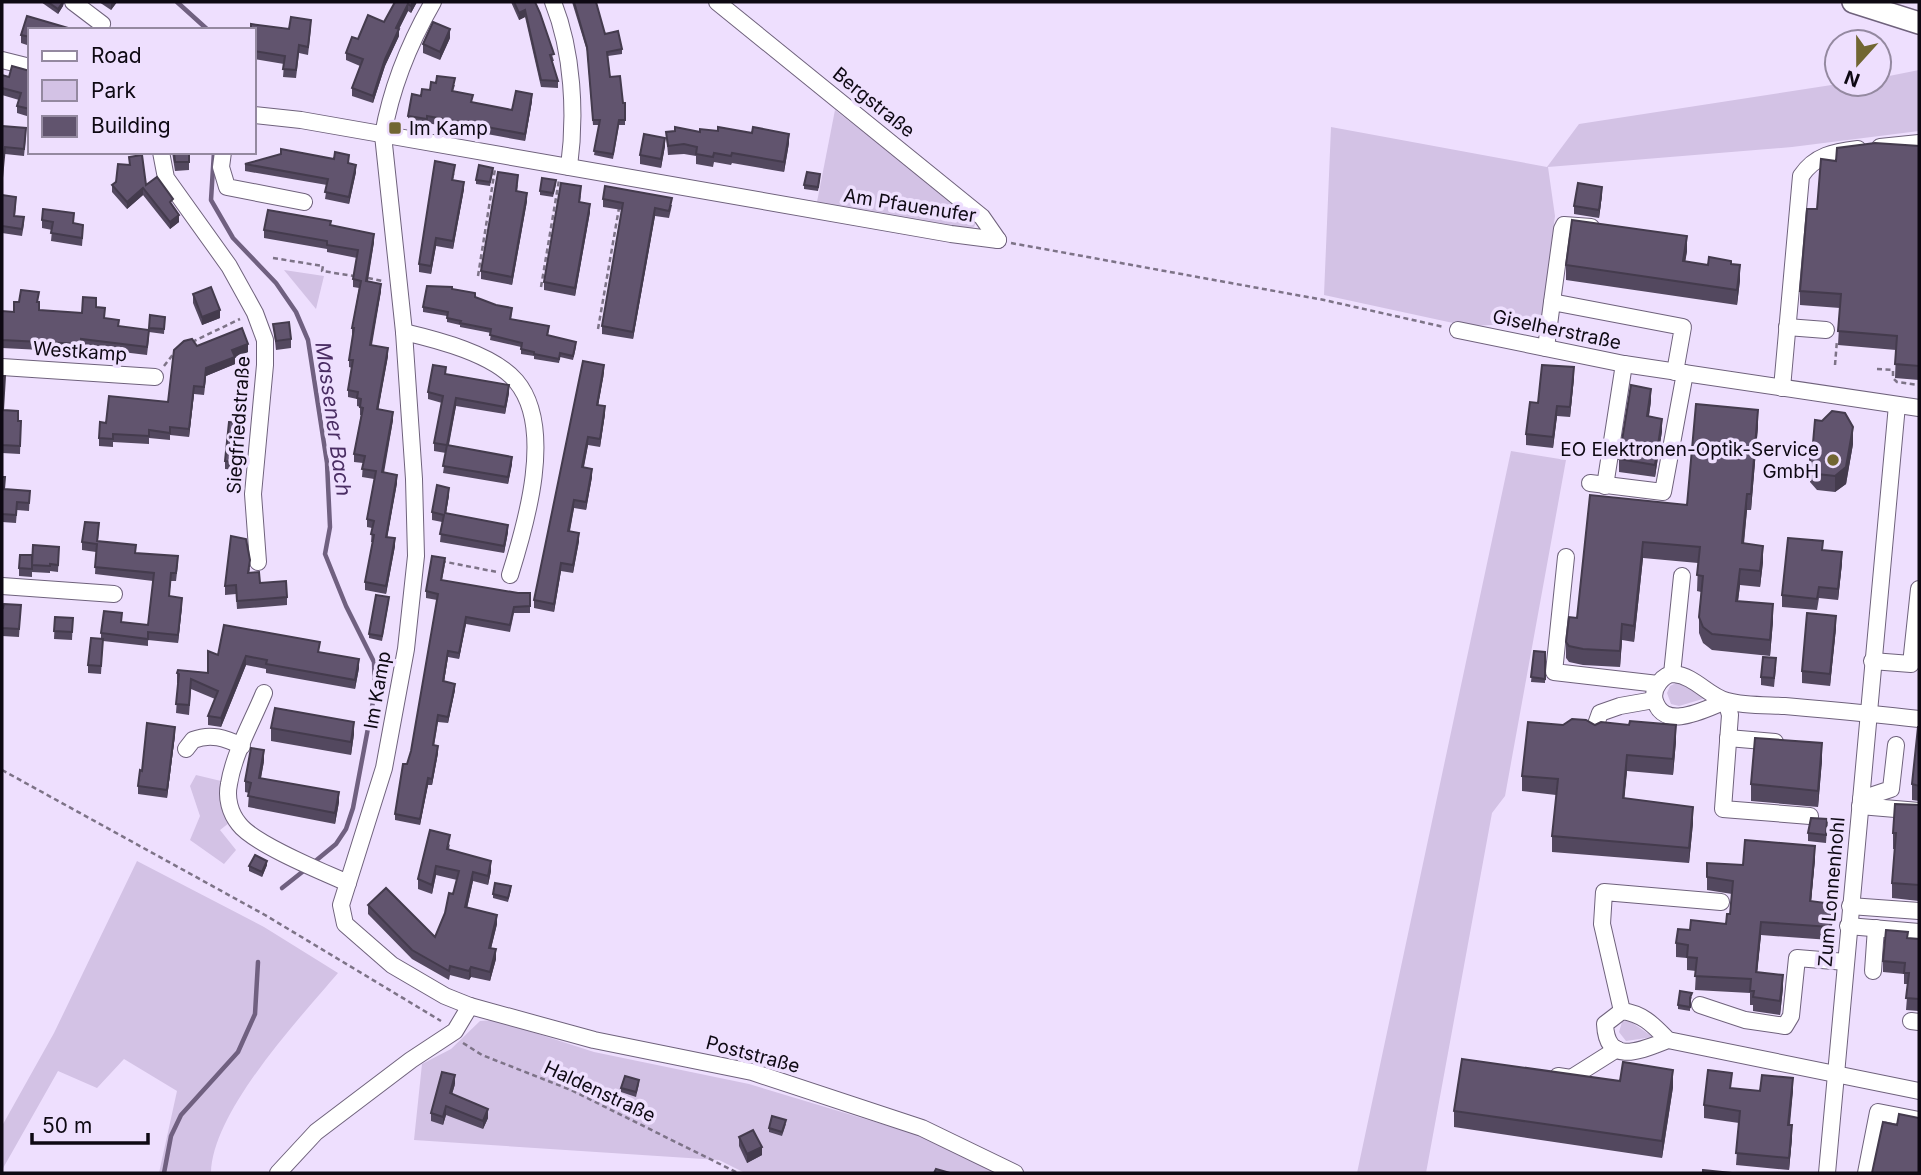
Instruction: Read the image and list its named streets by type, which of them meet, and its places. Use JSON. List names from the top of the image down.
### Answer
{
  "streets": {
    "street": [
      "Bergstraße",
      "Am Pfauenufer",
      "Giselherstraße",
      "Westkamp",
      "Siegfriedstraße",
      "Im Kamp",
      "Zum Lonnenhohl",
      "Poststraße"
    ],
    "path": ["Haldenstraße"]
  },
  "crossings": [
    ["Bergstraße", "Am Pfauenufer"],
    ["Am Pfauenufer", "Giselherstraße"],
    ["Am Pfauenufer", "Im Kamp"],
    ["Giselherstraße", "Zum Lonnenhohl"],
    ["Im Kamp", "Poststraße"]
  ],
  "water": ["Massener Bach"],
  "places": {
    "transit": ["Im Kamp"],
    "other": ["EO Elektronen-Optik-Service GmbH"]
  },
  "legend": ["Road", "Park", "Building"],
  "scale_bar": "50 m",
  "north": "bottom"
}
